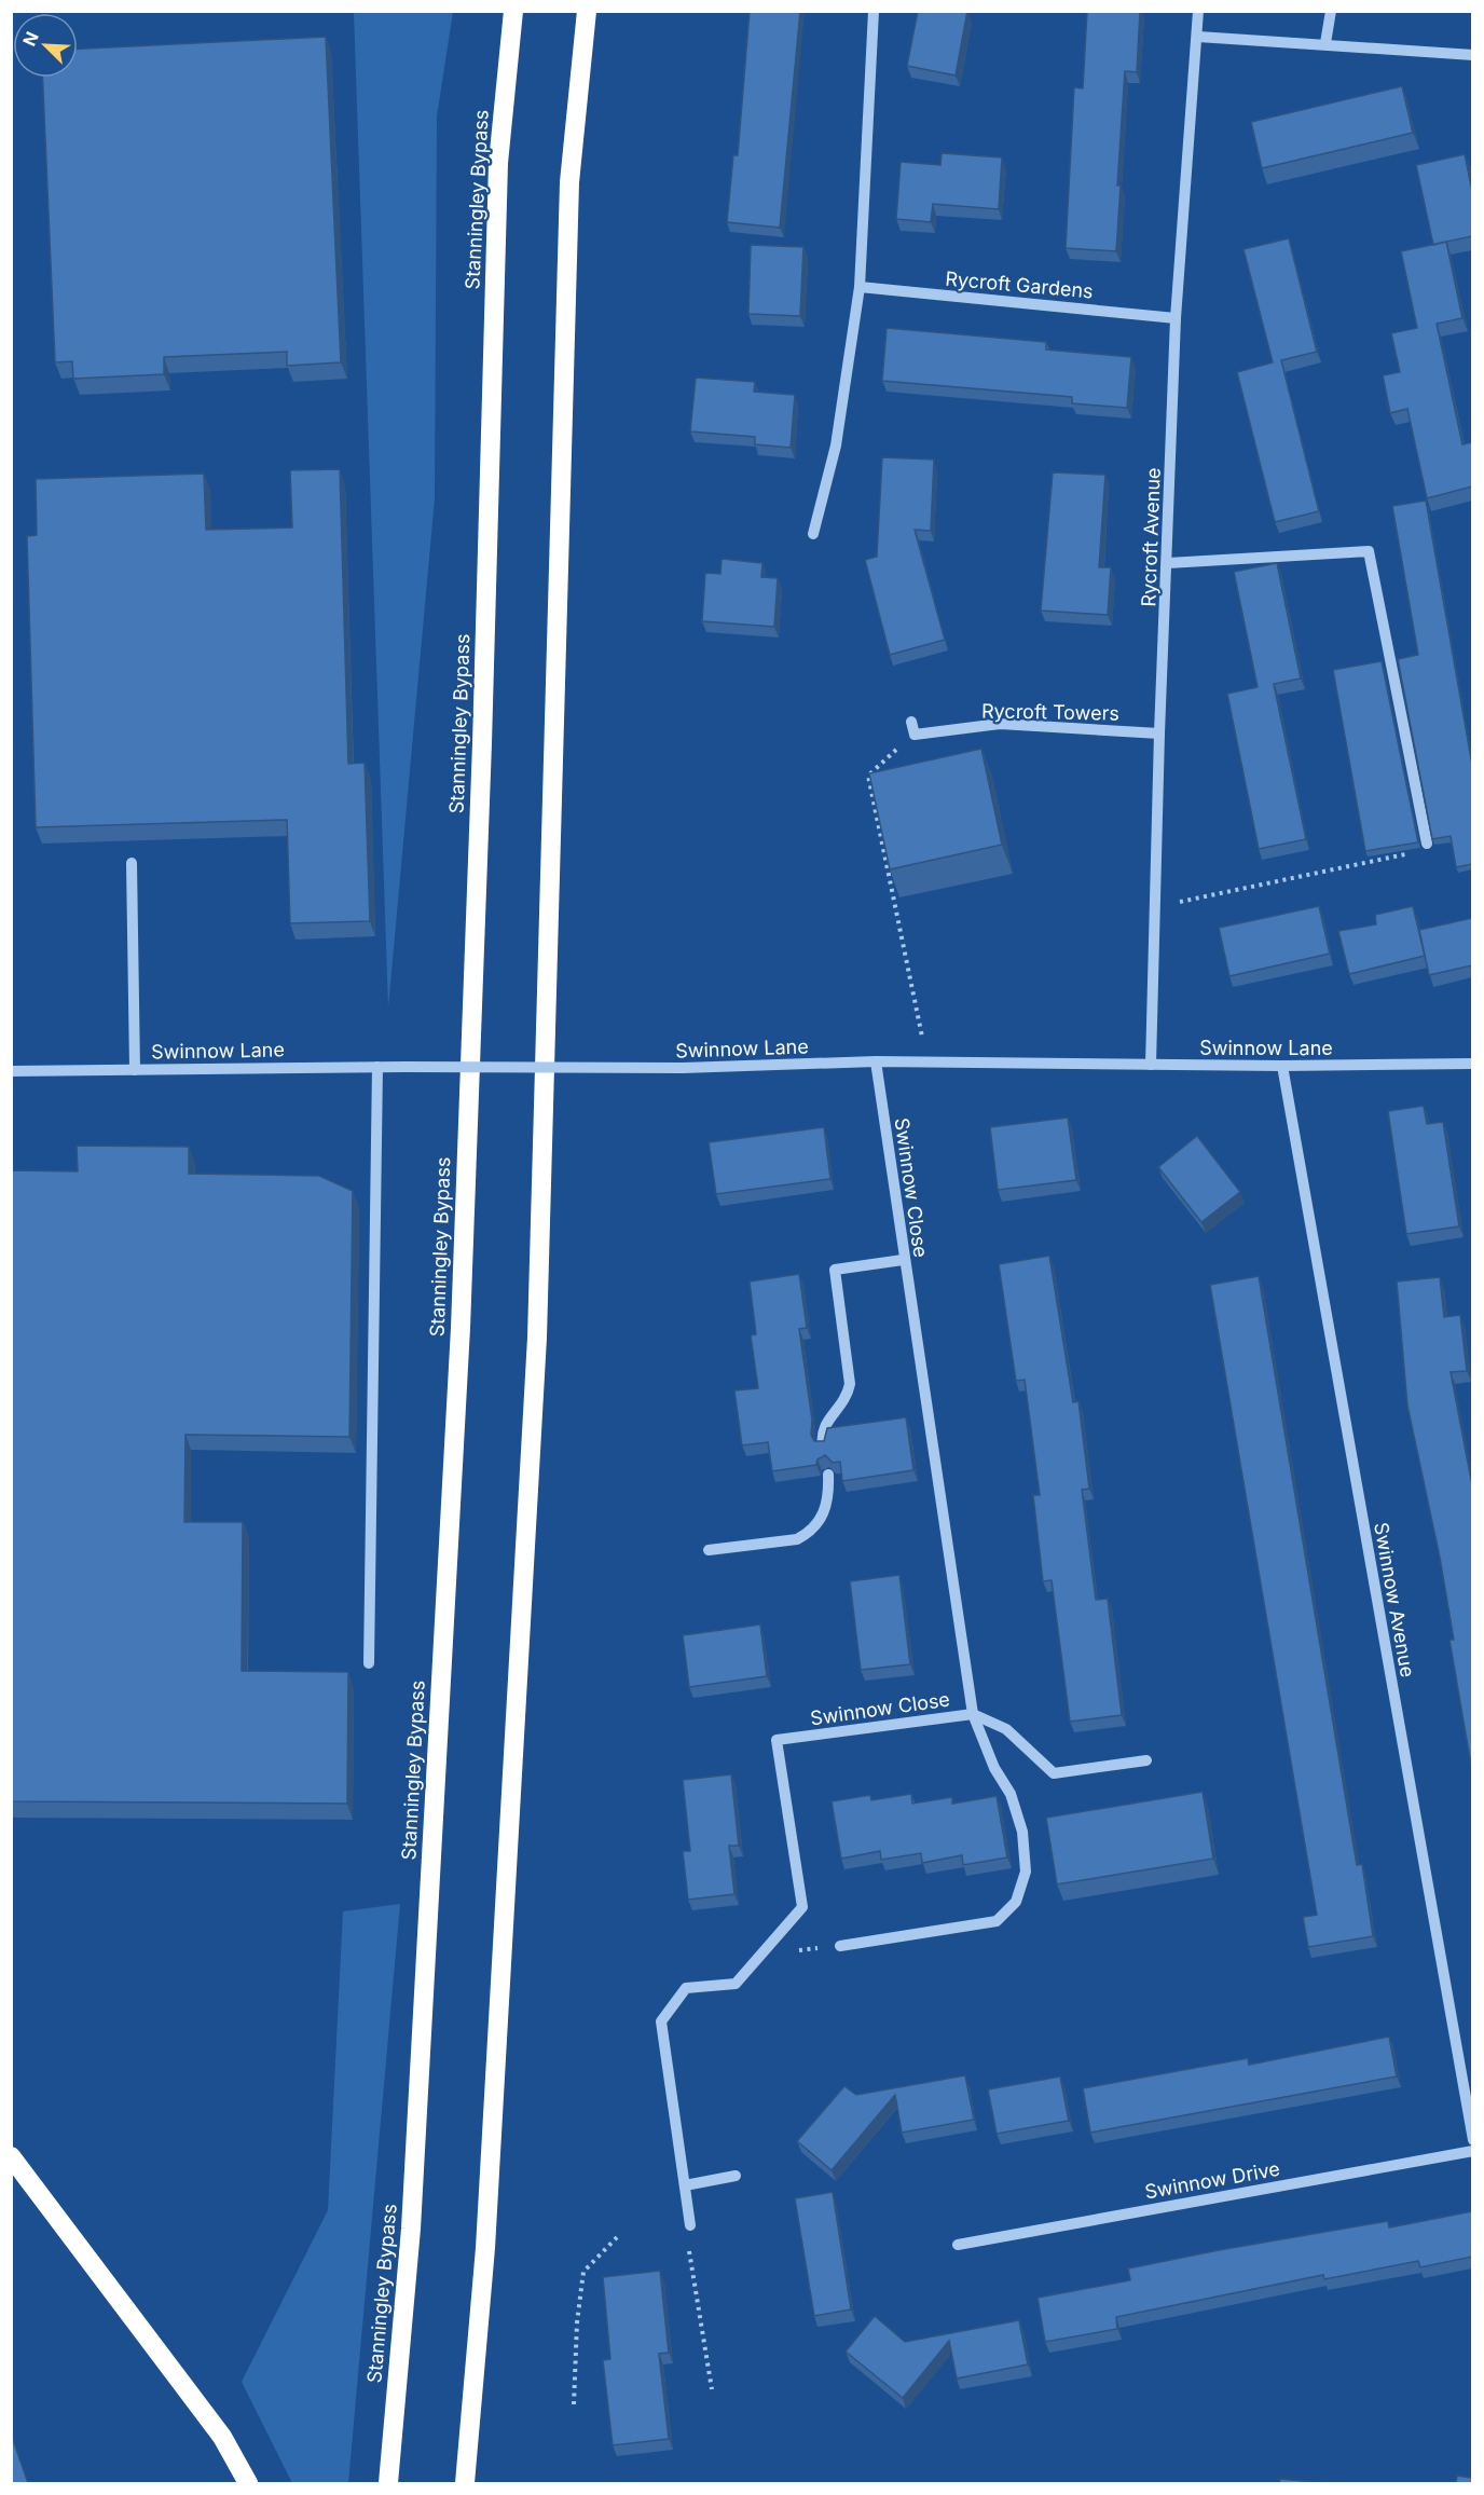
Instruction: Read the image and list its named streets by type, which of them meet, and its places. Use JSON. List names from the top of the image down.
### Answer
{
  "streets": {
    "highway": ["Stanningley Bypass"],
    "street": [
      "Rycroft Gardens",
      "Rycroft Avenue",
      "Rycroft Towers",
      "Swinnow Lane",
      "Swinnow Close",
      "Swinnow Avenue",
      "Swinnow Drive"
    ]
  },
  "crossings": [
    ["Rycroft Gardens", "Rycroft Avenue"],
    ["Rycroft Avenue", "Rycroft Towers"],
    ["Rycroft Avenue", "Swinnow Lane"],
    ["Swinnow Lane", "Swinnow Close"],
    ["Swinnow Lane", "Swinnow Avenue"]
  ],
  "north": "top left"
}
